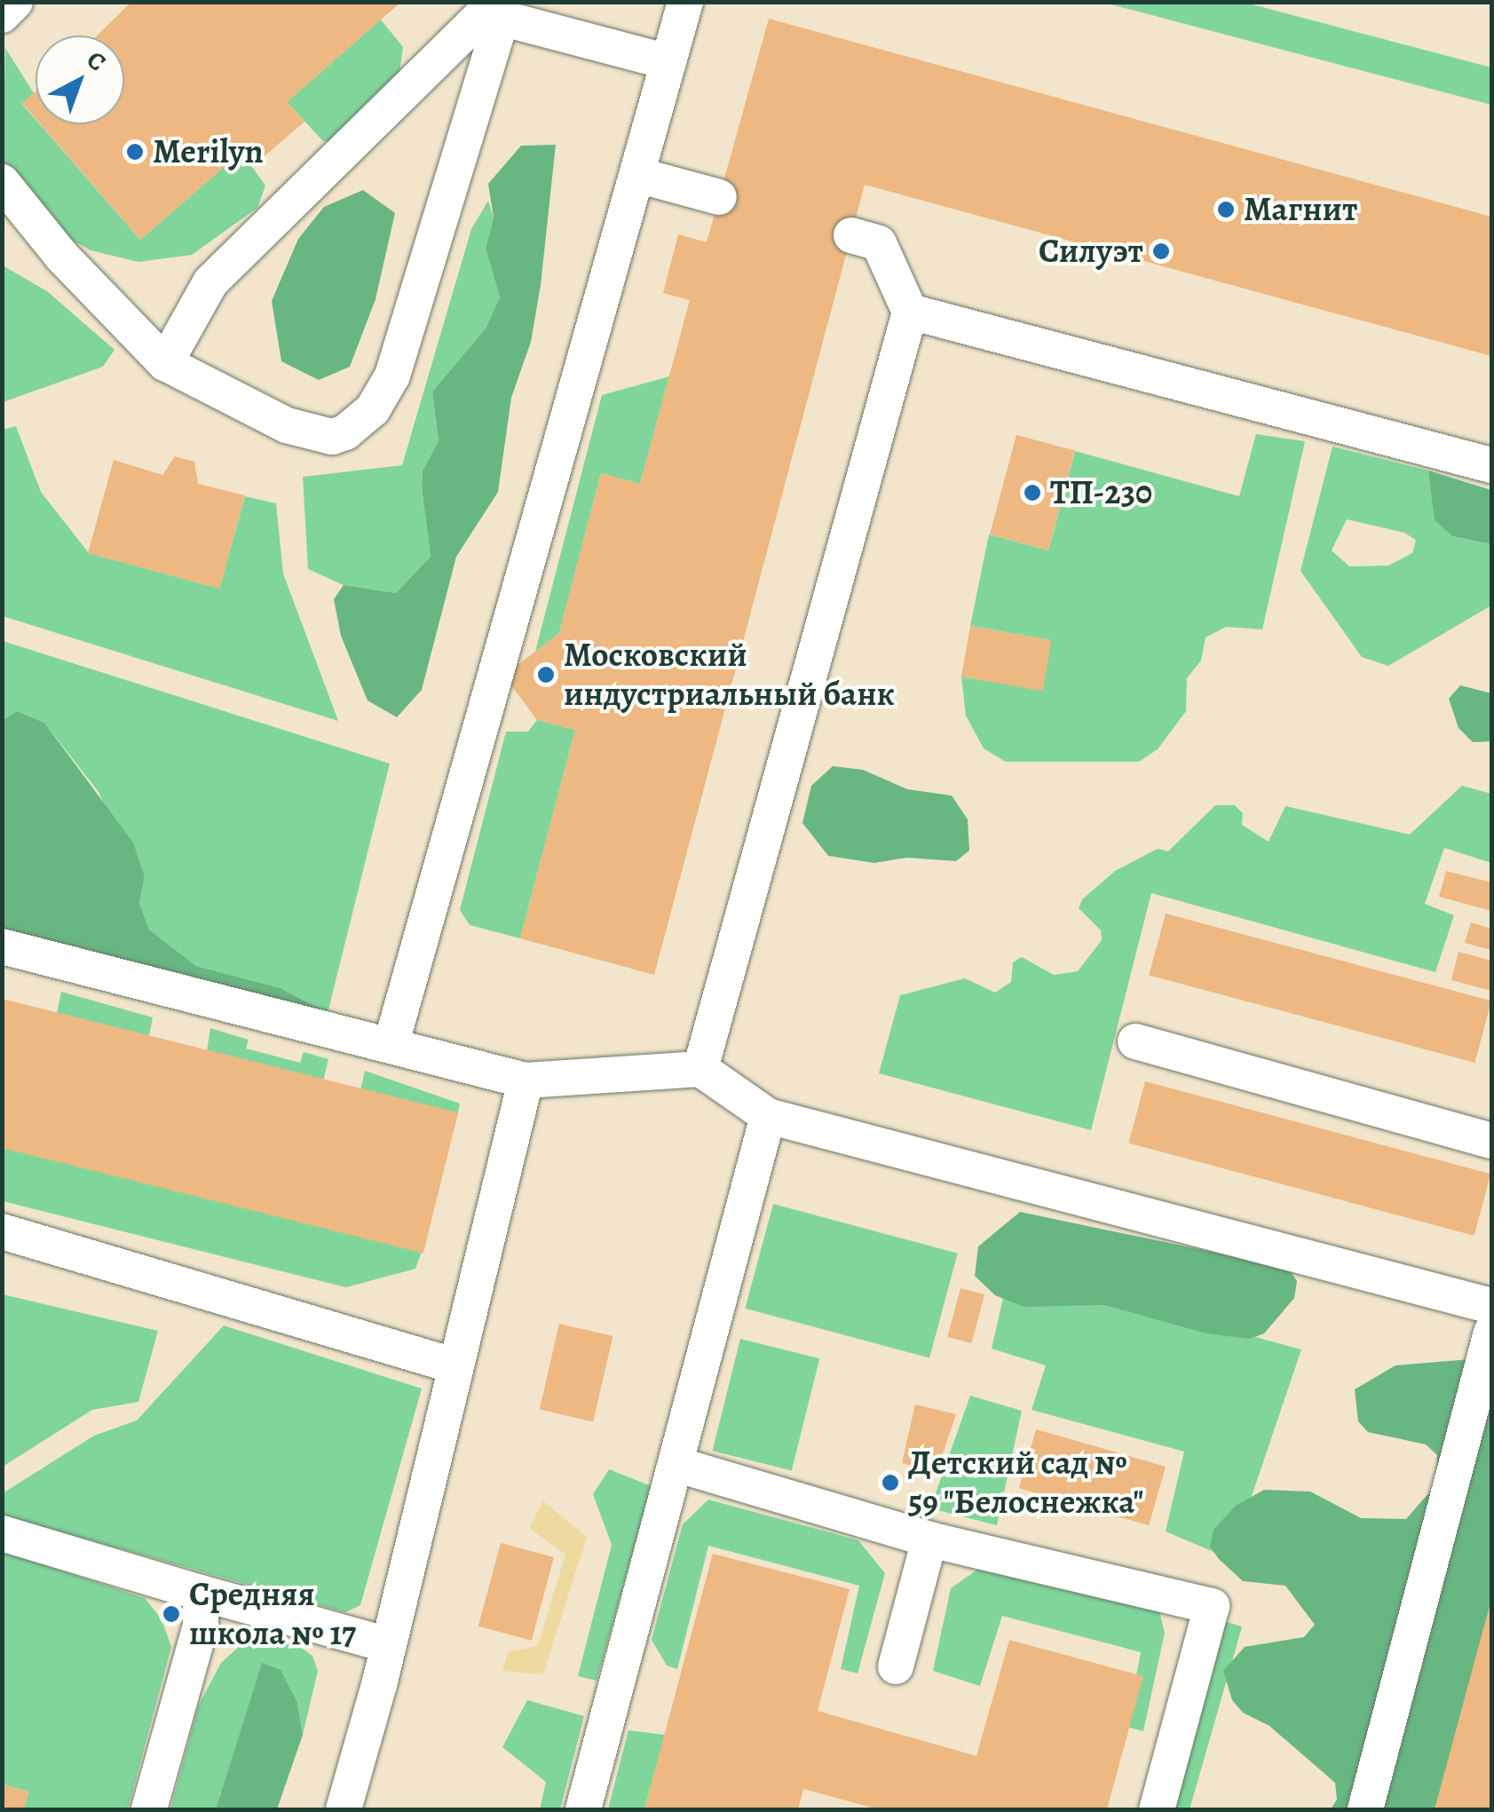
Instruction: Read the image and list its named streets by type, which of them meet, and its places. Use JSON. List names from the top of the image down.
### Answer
{
  "places": [
    "Merilyn",
    "Магнит",
    "Силуэт",
    "ТП-230",
    "Московский индустриальный банк",
    "Детский сад № 59 \"Белоснежка\"",
    "Средняя школа № 17"
  ],
  "north": "top right"
}
